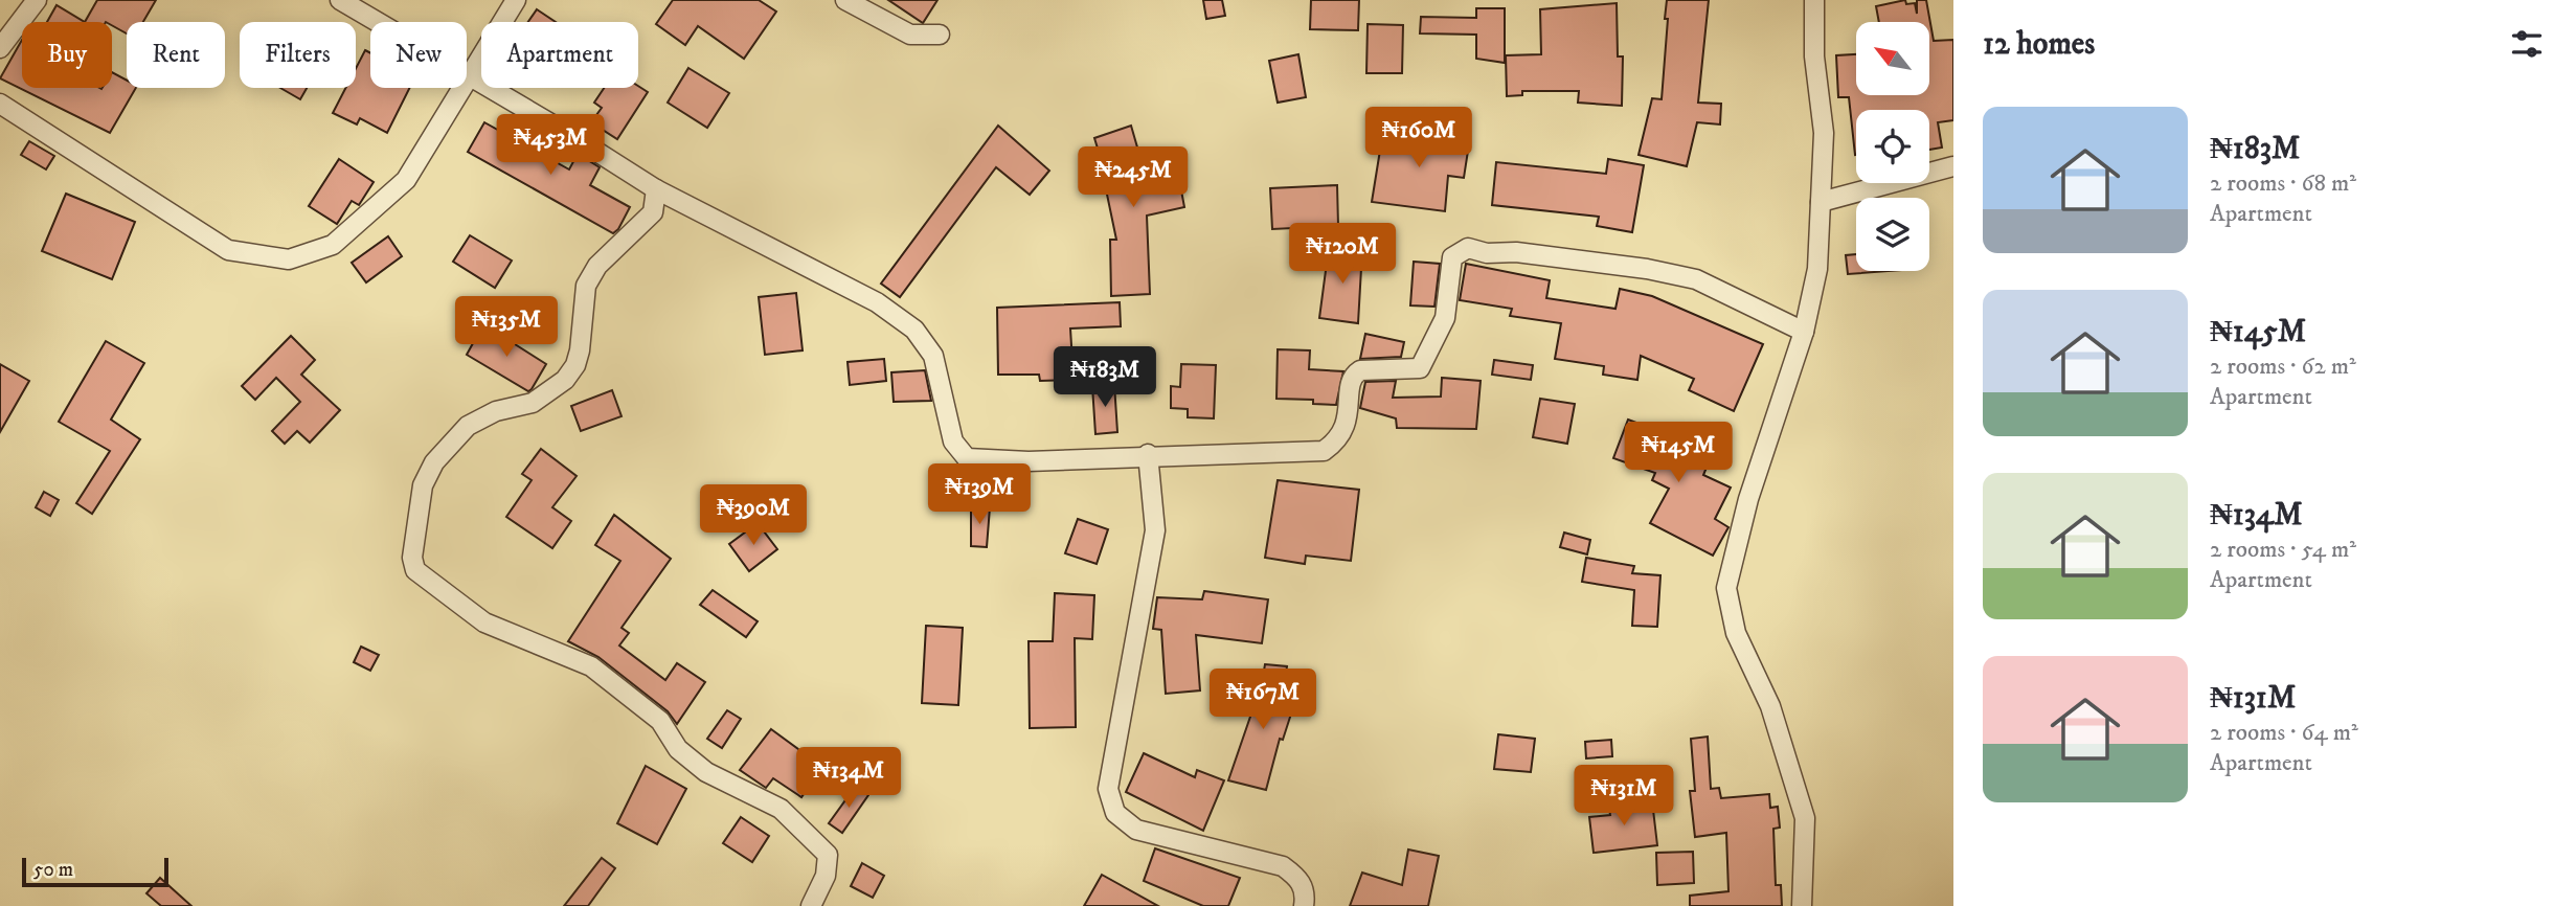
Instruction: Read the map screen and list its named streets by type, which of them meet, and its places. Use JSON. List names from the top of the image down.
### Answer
{
  "scale_bar": "50 m",
  "north": "top left",
  "page": {
    "heading": "12 homes",
    "chip": [
      "Buy",
      "Rent",
      "Filters",
      "New",
      "Apartment"
    ],
    "list": [
      {
        "name": "₦183M",
        "note": "2 rooms · 68 m² · Apartment"
      },
      {
        "name": "₦145M",
        "note": "2 rooms · 62 m² · Apartment"
      },
      {
        "name": "₦134M",
        "note": "2 rooms · 54 m² · Apartment"
      },
      {
        "name": "₦131M",
        "note": "2 rooms · 64 m² · Apartment"
      }
    ],
    "price": [
      "₦160M",
      "₦453M",
      "₦245M",
      "₦120M",
      "₦135M",
      "₦183M",
      "₦145M",
      "₦139M",
      "₦390M",
      "₦167M",
      "₦134M",
      "₦131M"
    ],
    "scale": "50 m"
  }
}
